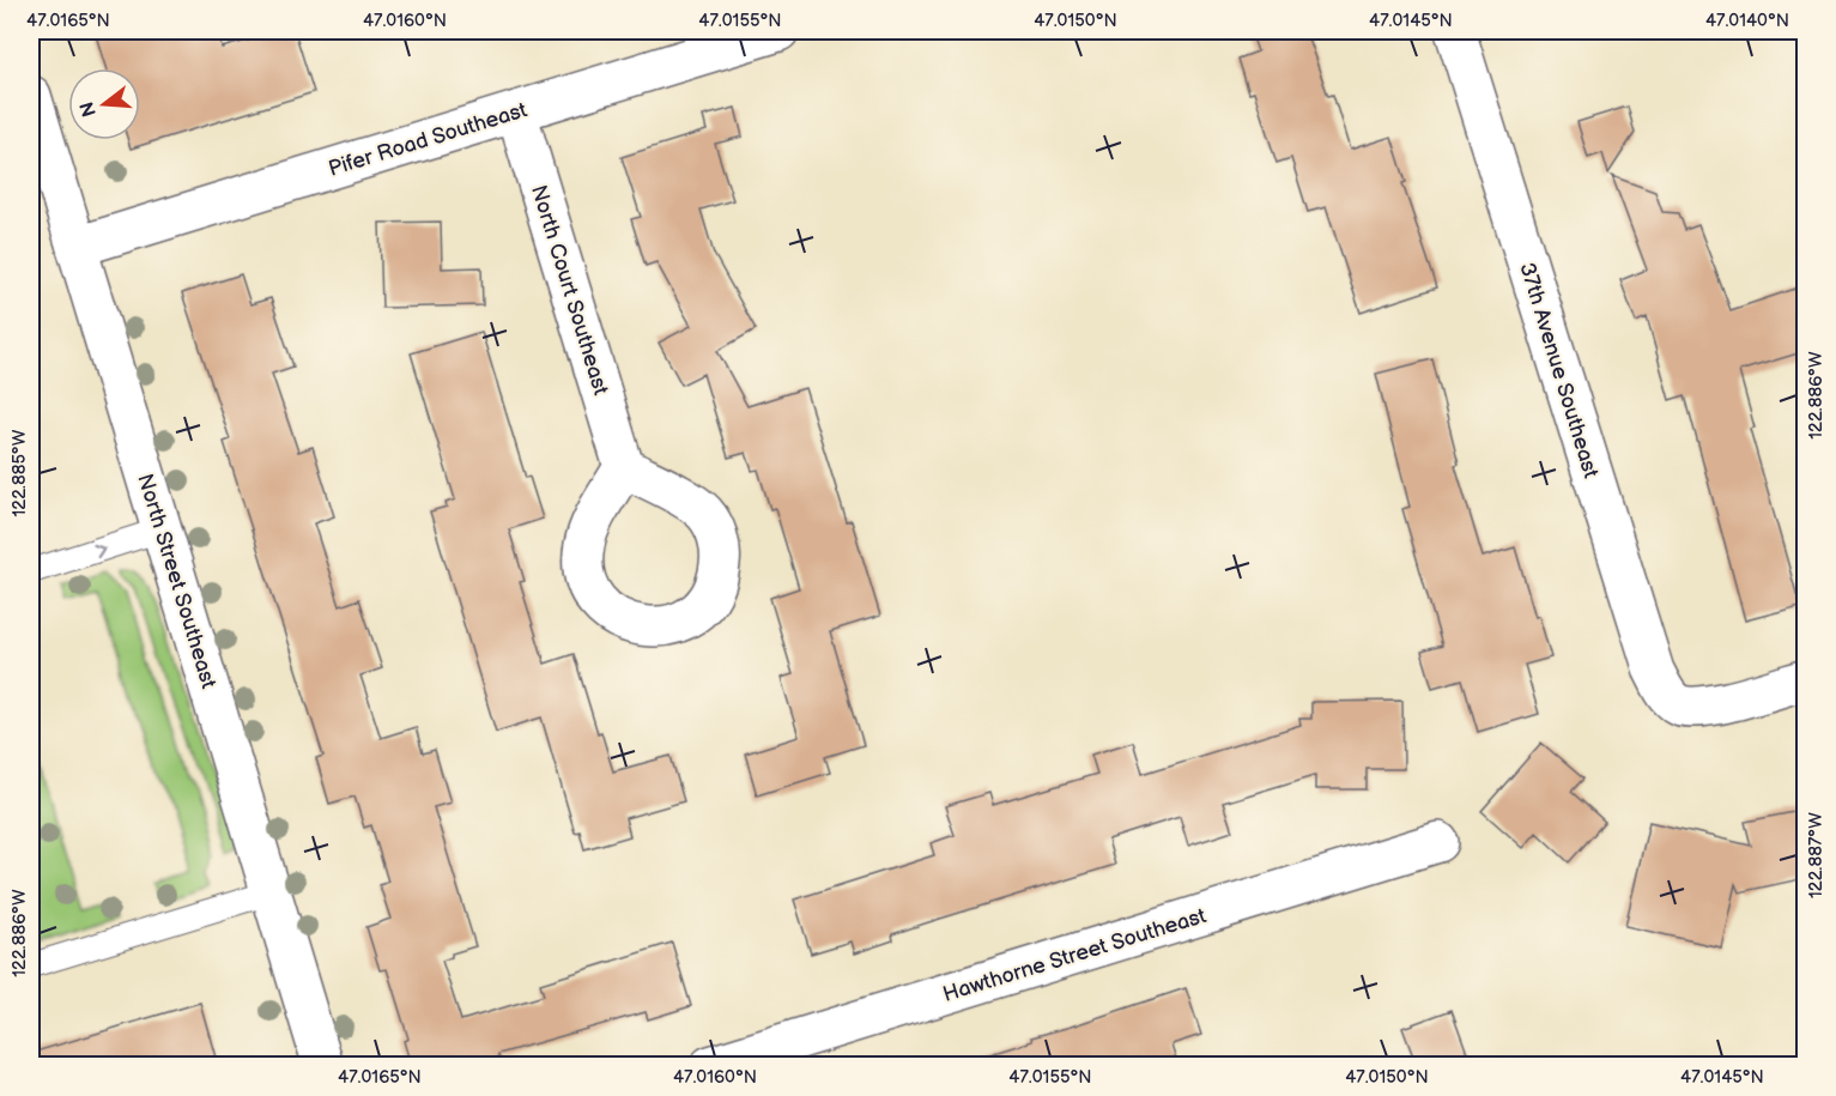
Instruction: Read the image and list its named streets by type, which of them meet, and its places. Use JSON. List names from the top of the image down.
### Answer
{
  "streets": {
    "street": [
      "Pifer Road Southeast",
      "North Court Southeast",
      "37th Avenue Southeast",
      "North Street Southeast",
      "Hawthorne Street Southeast"
    ]
  },
  "crossings": [
    ["Pifer Road Southeast", "North Court Southeast"],
    ["Pifer Road Southeast", "North Street Southeast"]
  ],
  "north": "left",
  "coordinates": [
    "47.0165°N",
    "47.0160°N",
    "47.0155°N",
    "47.0150°N",
    "47.0145°N",
    "47.0140°N",
    "122.886°W",
    "122.885°W",
    "122.887°W"
  ]
}
